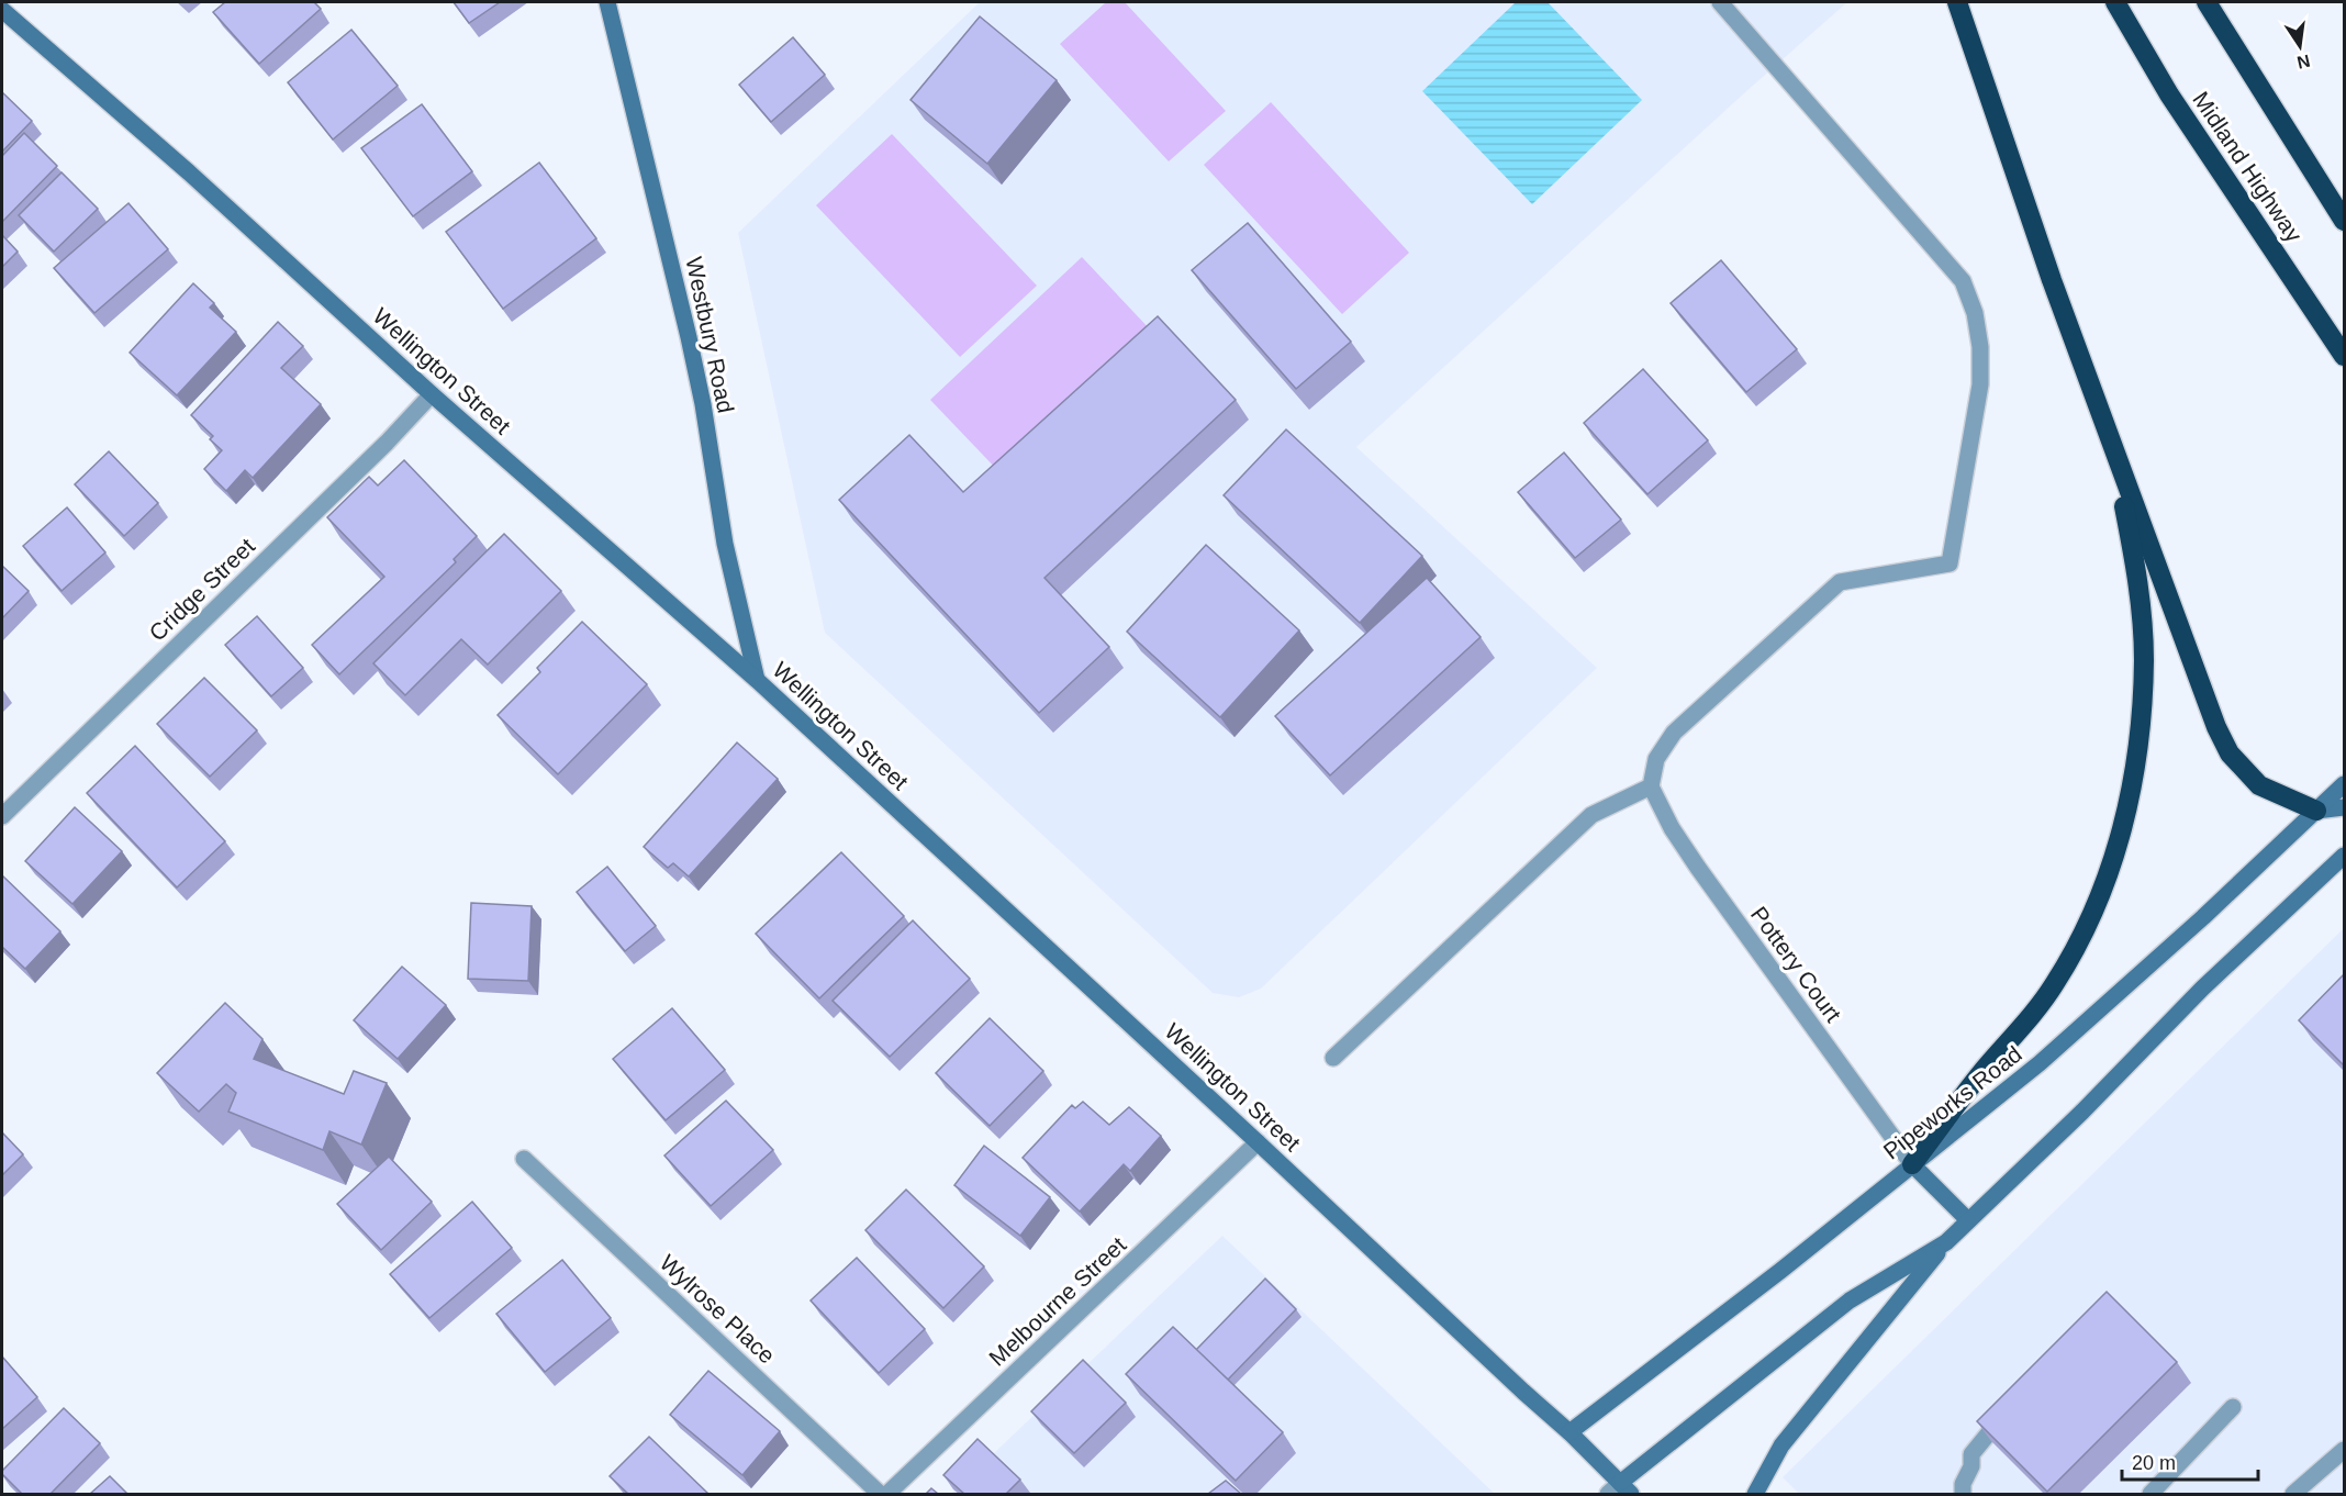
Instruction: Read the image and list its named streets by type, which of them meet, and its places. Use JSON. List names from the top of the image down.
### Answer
{
  "streets": {
    "highway": ["Midland Highway"],
    "main road": ["Westbury Road", "Wellington Street", "Pipeworks Road"],
    "street": [
      "Cridge Street",
      "Pottery Court",
      "Melbourne Street",
      "Wylrose Place"
    ]
  },
  "crossings": [
    ["Westbury Road", "Wellington Street"],
    ["Wellington Street", "Cridge Street"],
    ["Wellington Street", "Pipeworks Road"],
    ["Wellington Street", "Melbourne Street"],
    ["Pottery Court", "Pipeworks Road"]
  ],
  "scale_bar": "20 m",
  "north": "bottom"
}
